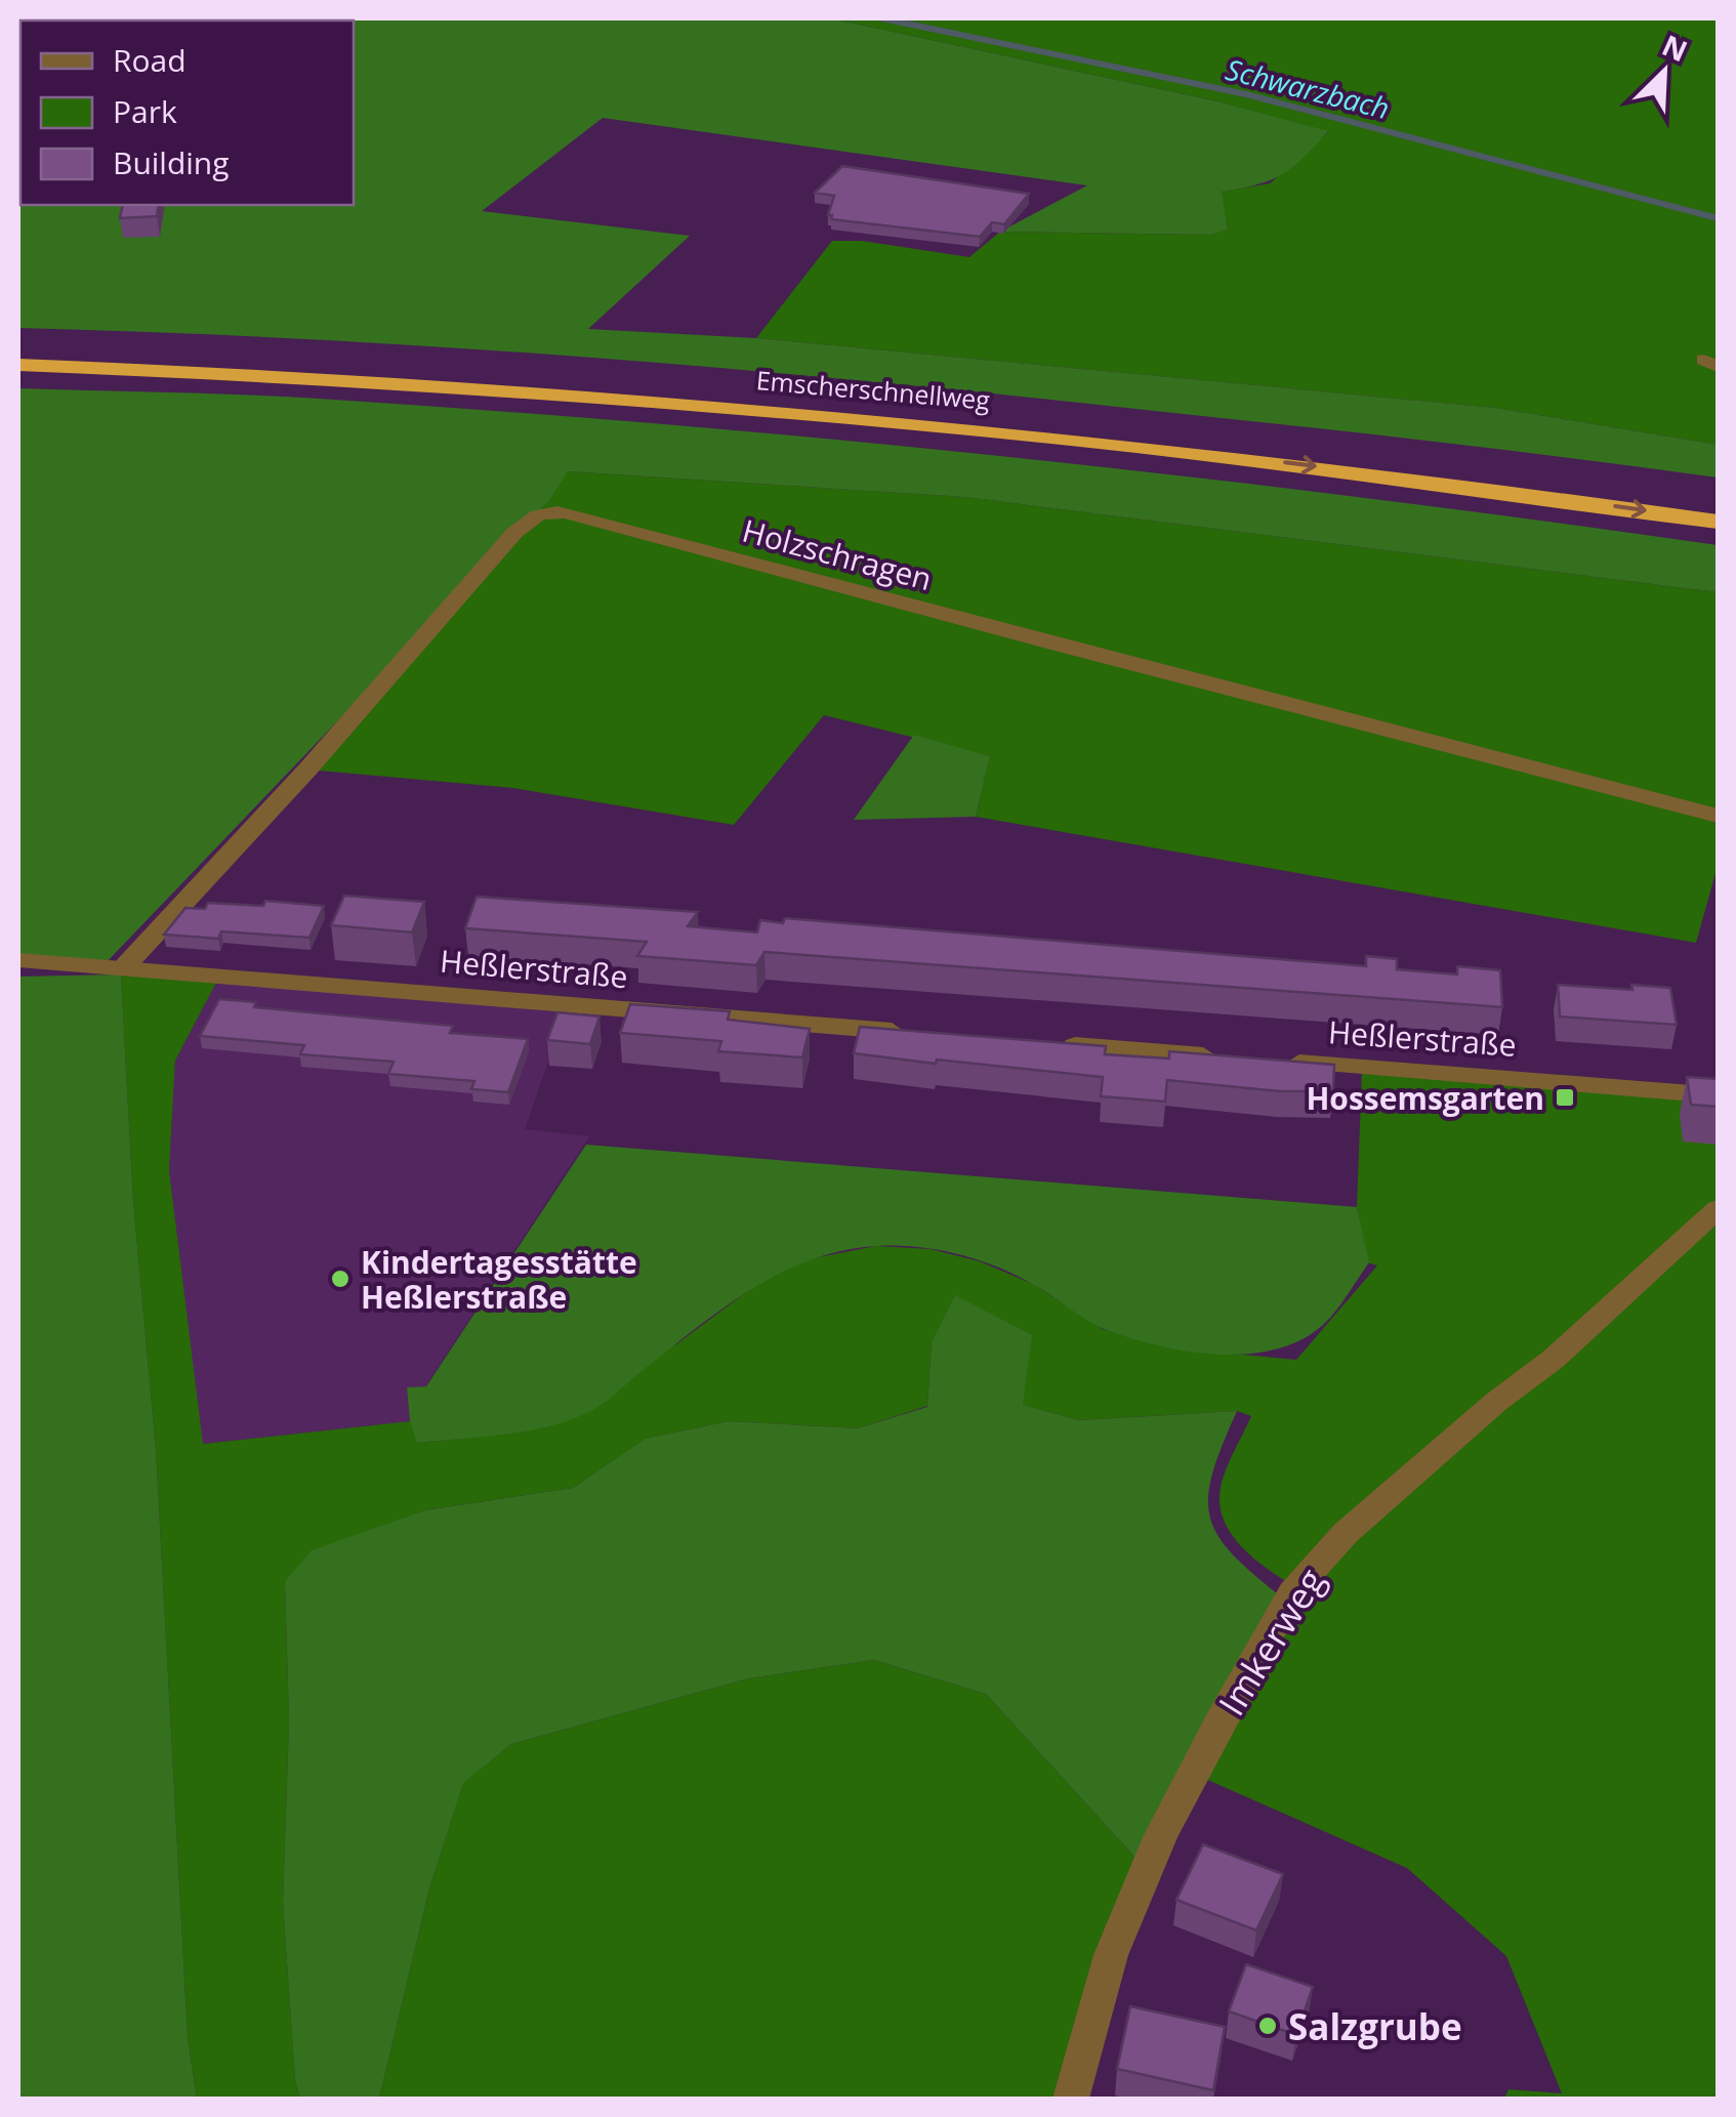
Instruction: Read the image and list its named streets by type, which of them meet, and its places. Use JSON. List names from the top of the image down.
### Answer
{
  "streets": {
    "highway": ["Emscherschnellweg"],
    "street": ["Holzschragen", "Heßlerstraße", "Imkerweg"]
  },
  "crossings": [
    ["Holzschragen", "Heßlerstraße"]
  ],
  "water": ["Schwarzbach"],
  "places": {
    "transit": ["Hossemsgarten"],
    "other": ["Kindertagesstätte Heßlerstraße", "Salzgrube"]
  },
  "legend": ["Road", "Park", "Building"],
  "north": "top right"
}
